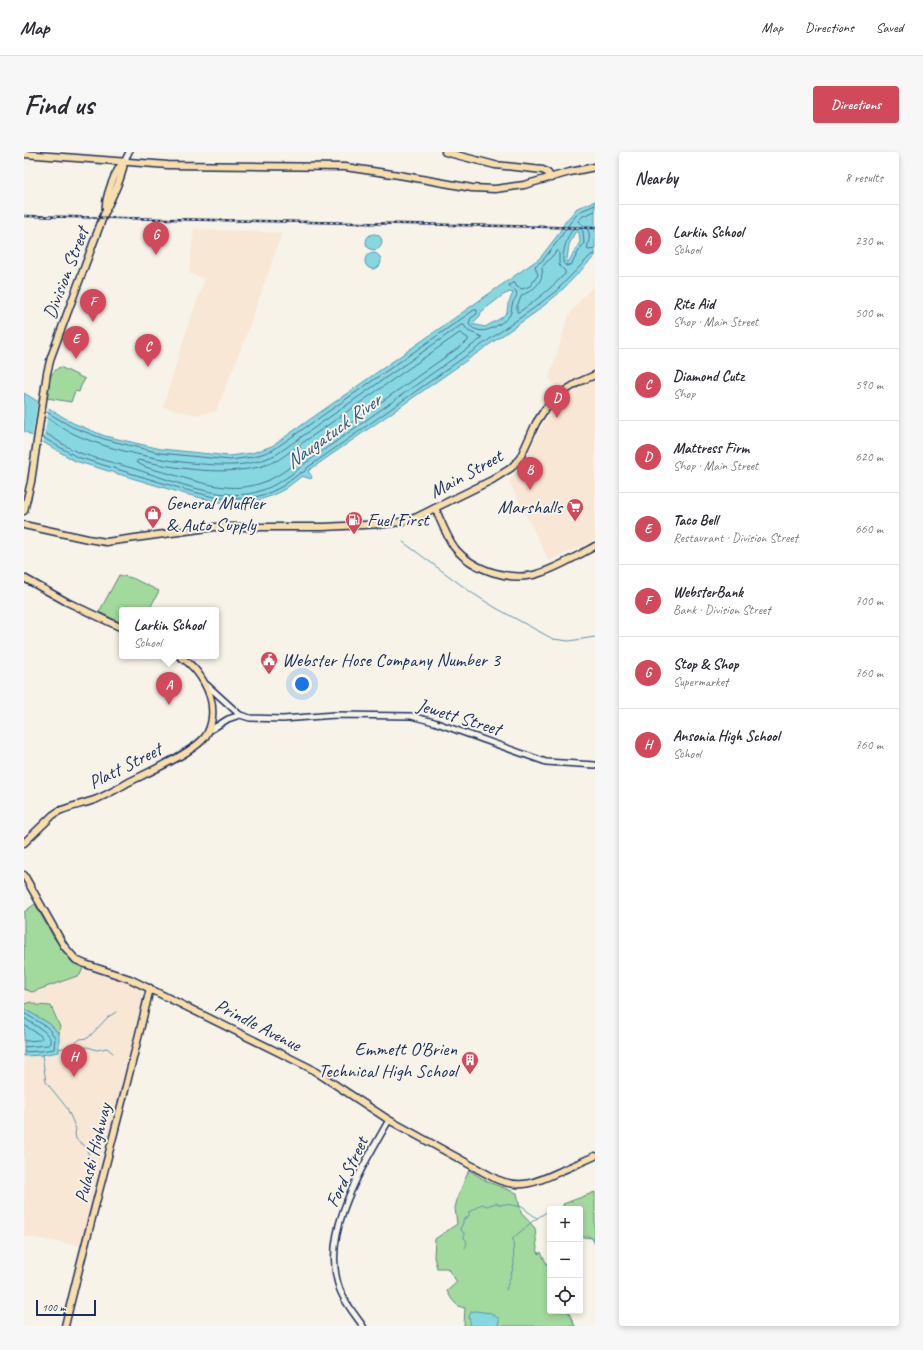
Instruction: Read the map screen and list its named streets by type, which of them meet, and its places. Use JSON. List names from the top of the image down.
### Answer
{
  "streets": {
    "main road": [
      "Division Street",
      "Main Street",
      "Platt Street",
      "Prindle Avenue",
      "Pulaski Highway"
    ],
    "street": ["Jewett Street", "Ford Street"]
  },
  "crossings": [
    ["Jewett Street", "Platt Street"],
    ["Prindle Avenue", "Pulaski Highway"],
    ["Prindle Avenue", "Ford Street"]
  ],
  "water": ["Naugatuck River"],
  "places": {
    "supermarket": ["Marshalls"],
    "shop": ["General Muffler & Auto Supply"],
    "fuel station": ["Fuel First"],
    "public building": ["Webster Hose Company Number 3"],
    "building": ["Emmett O'Brien Technical High School"]
  },
  "scale_bar": "100 m",
  "page": {
    "header": "Map",
    "nav": ["Map", "Directions", "Saved"],
    "buttons": "Directions",
    "title": "Find us",
    "heading": ["Nearby", "8 results"],
    "list": [
      {
        "mark": "A",
        "name": "Larkin School",
        "note": "School",
        "value": "230 m"
      },
      {
        "mark": "B",
        "name": "Rite Aid",
        "note": "Shop · Main Street",
        "value": "500 m"
      },
      {
        "mark": "C",
        "name": "Diamond Cutz",
        "note": "Shop",
        "value": "590 m"
      },
      {
        "mark": "D",
        "name": "Mattress Firm",
        "note": "Shop · Main Street",
        "value": "620 m"
      },
      {
        "mark": "E",
        "name": "Taco Bell",
        "note": "Restaurant · Division Street",
        "value": "660 m"
      },
      {
        "mark": "F",
        "name": "WebsterBank",
        "note": "Bank · Division Street",
        "value": "700 m"
      },
      {
        "mark": "G",
        "name": "Stop & Shop",
        "note": "Supermarket",
        "value": "760 m"
      },
      {
        "mark": "H",
        "name": "Ansonia High School",
        "note": "School",
        "value": "760 m"
      }
    ],
    "pins": [
      "G",
      "F",
      "E",
      "C",
      "D",
      "B",
      "A",
      "H"
    ],
    "popup": ["Larkin School", "School"],
    "map_buttons": ["+", "−"],
    "scale": "100 m"
  }
}
